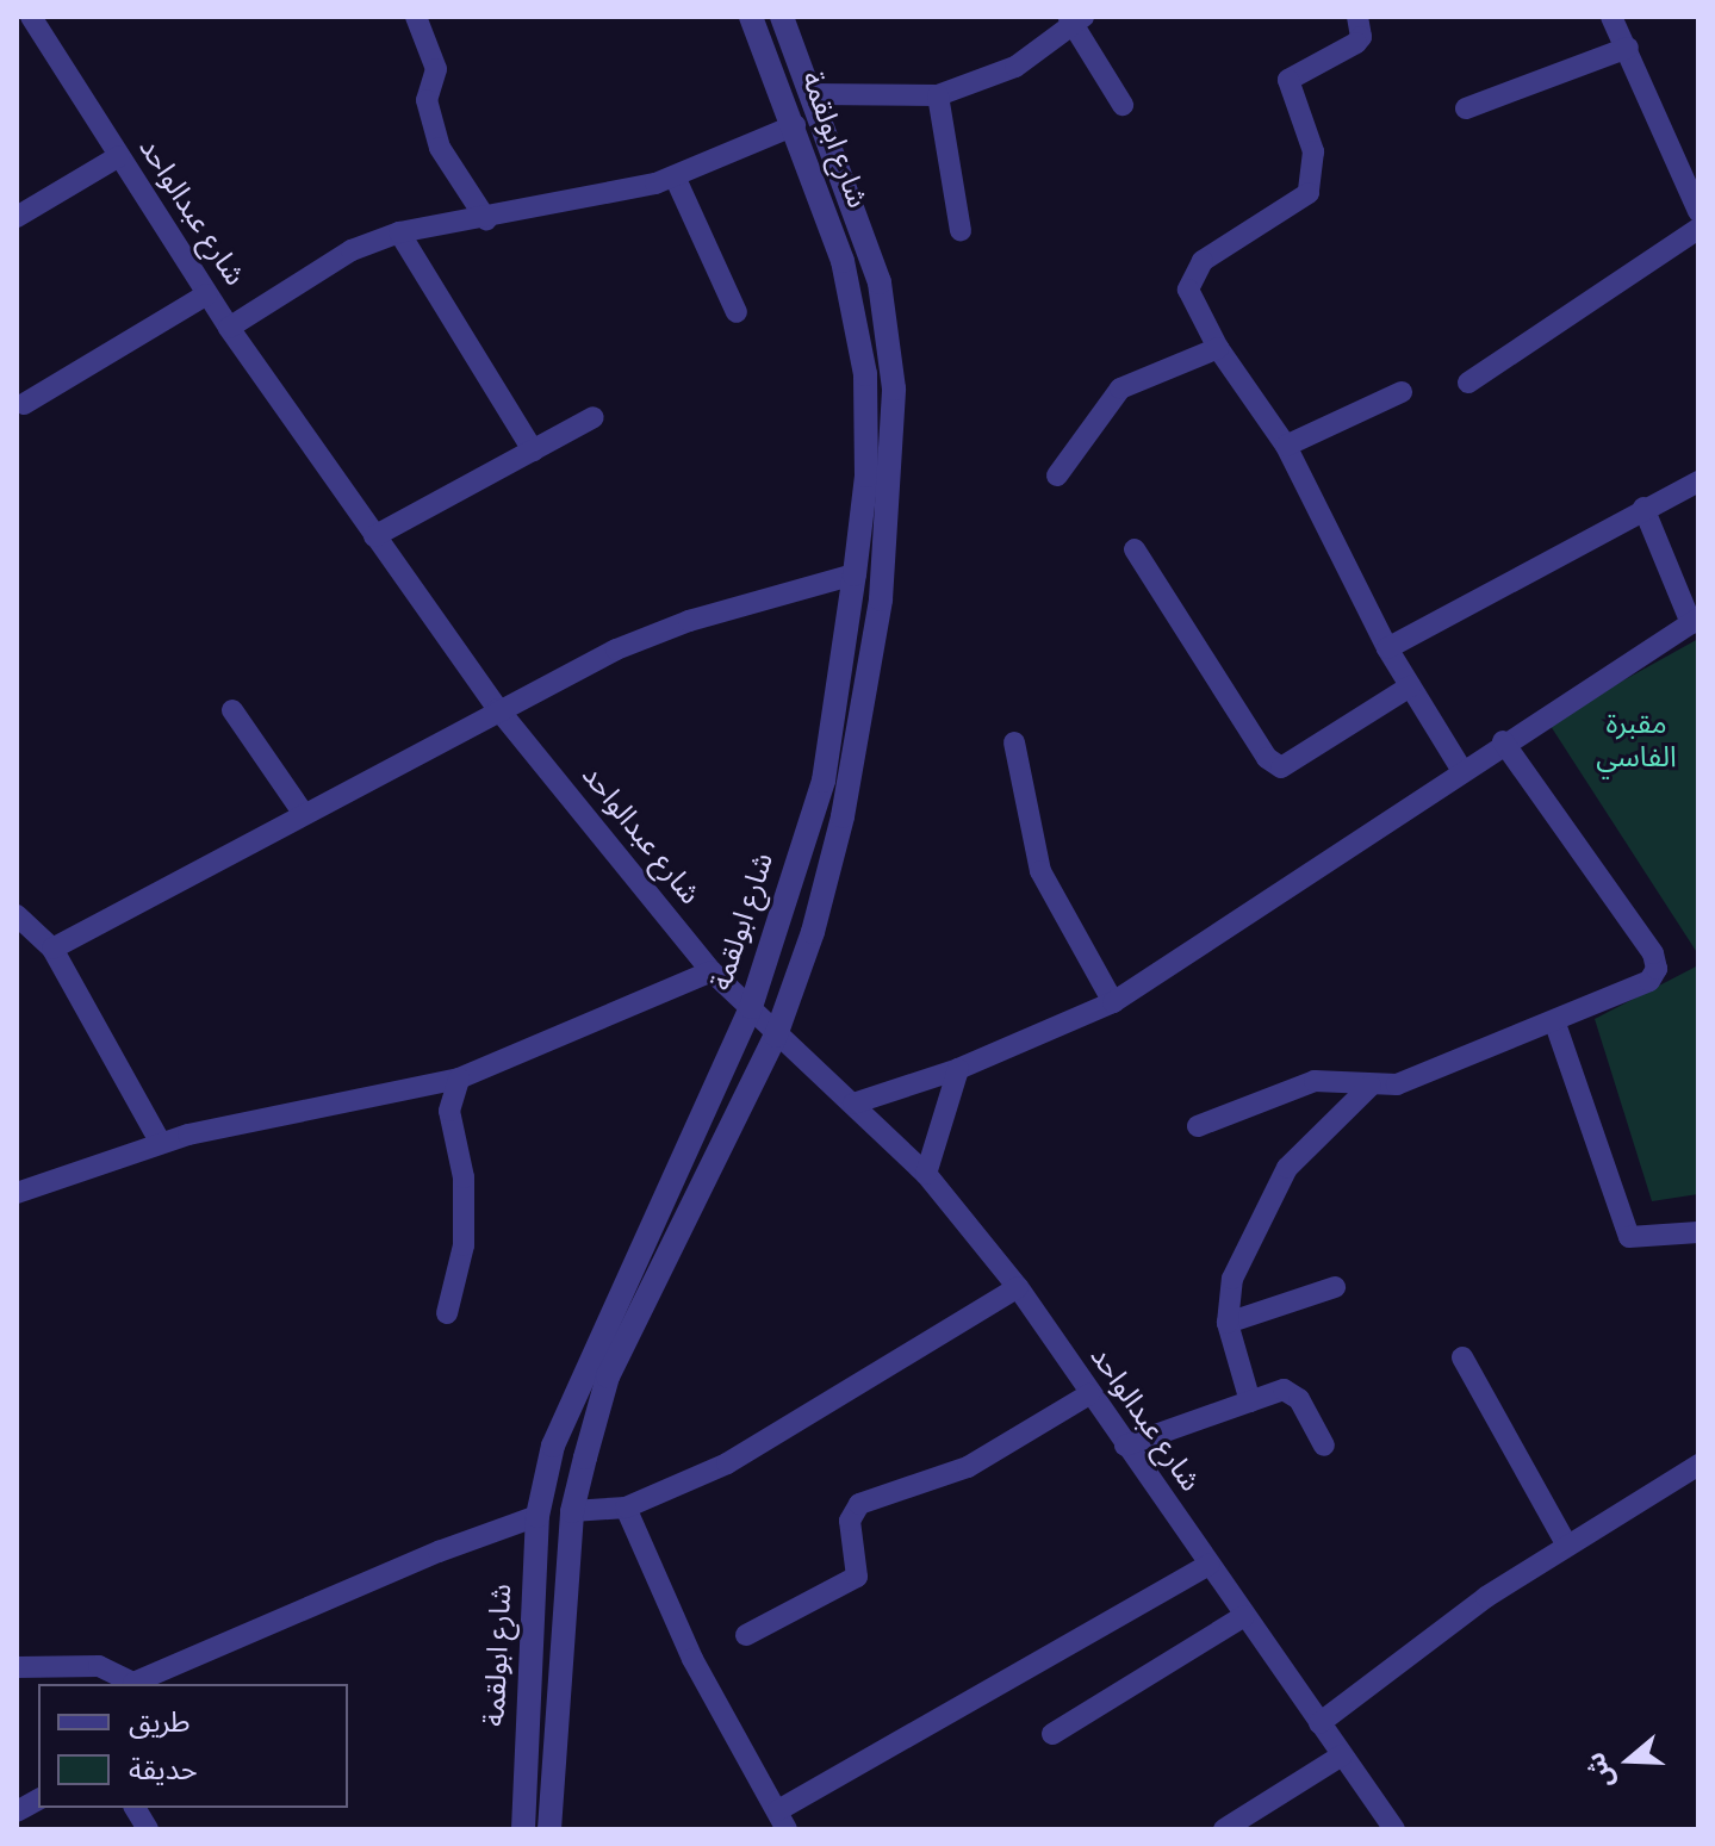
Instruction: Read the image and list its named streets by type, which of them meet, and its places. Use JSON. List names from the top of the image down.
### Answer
{
  "streets": {
    "street": ["شارع ابولقمة", "شارع عبدالواحد"]
  },
  "crossings": [
    ["شارع ابولقمة", "شارع عبدالواحد"]
  ],
  "parks": ["مقبرة الفاسي"],
  "legend": ["طريق", "حديقة"],
  "north": "left"
}
